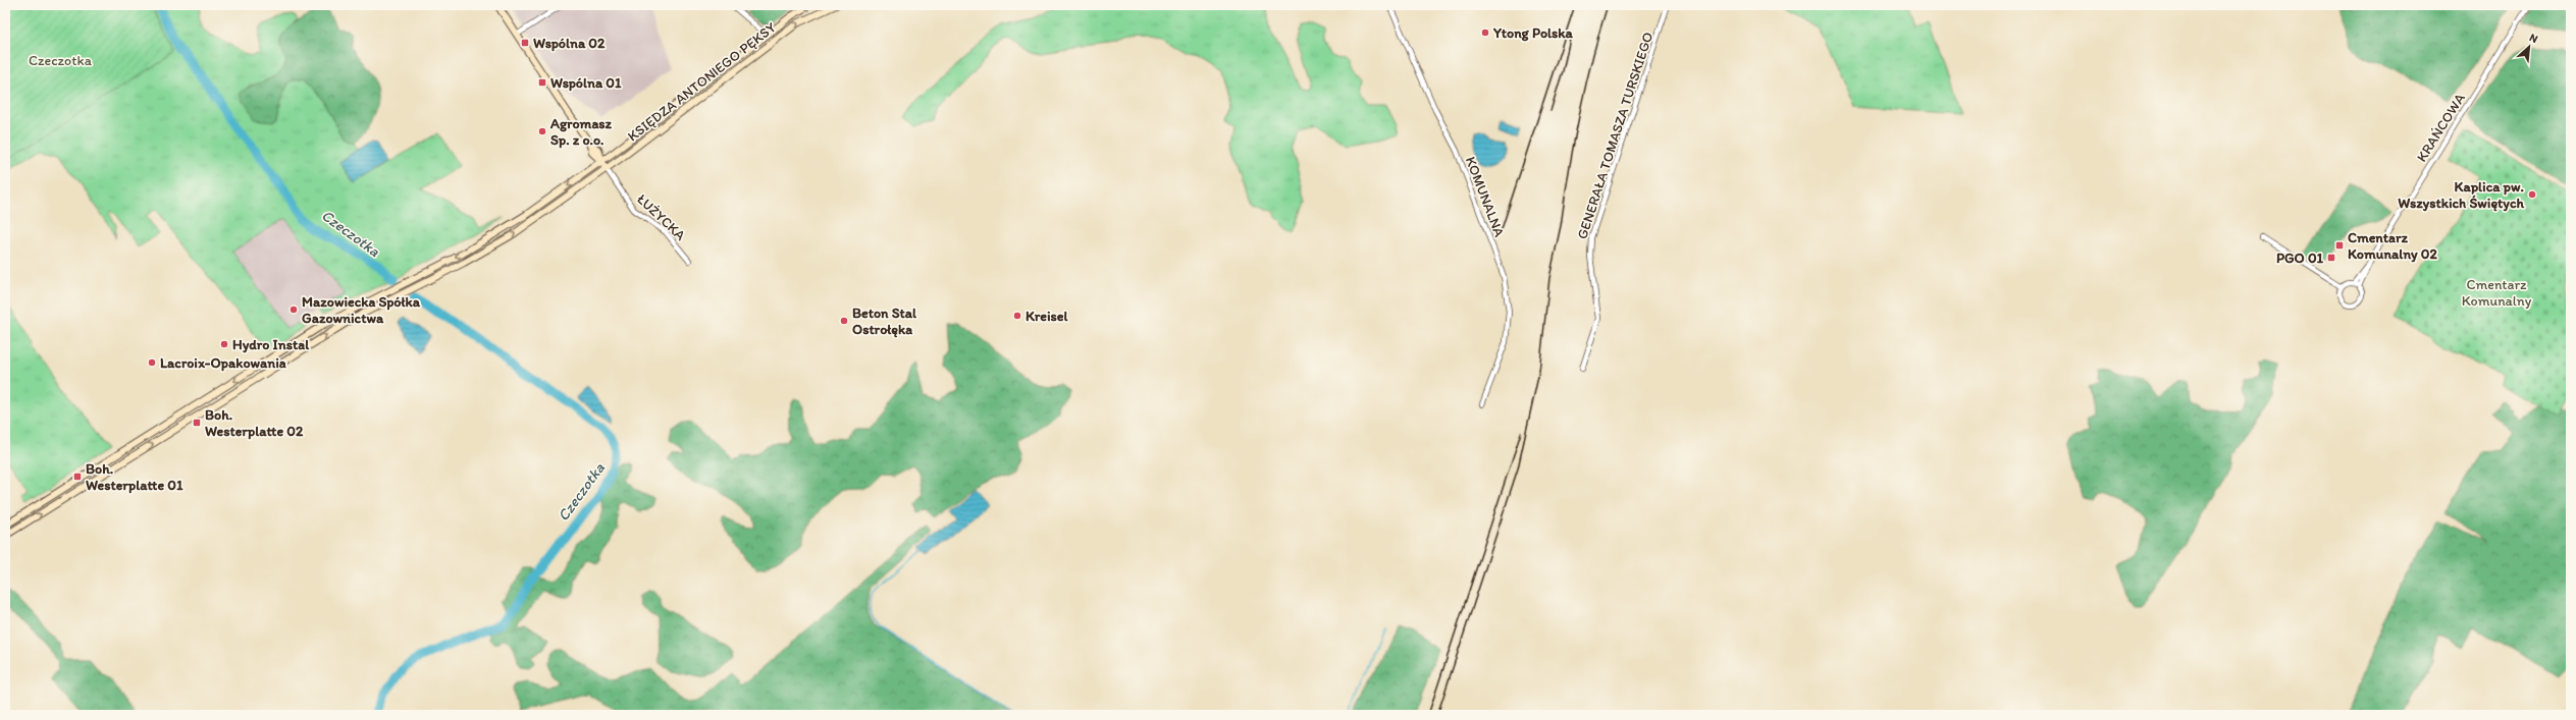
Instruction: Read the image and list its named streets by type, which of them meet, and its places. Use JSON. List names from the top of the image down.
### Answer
{
  "streets": {
    "main road": ["KSIĘDZA ANTONIEGO PĘKSY"],
    "street": [
      "KRAŃCOWA",
      "GENERAŁA TOMASZA TURSKIEGO",
      "KOMUNALNA",
      "ŁUŻYCKA"
    ]
  },
  "crossings": [
    ["KSIĘDZA ANTONIEGO PĘKSY", "ŁUŻYCKA"]
  ],
  "water": ["Czeczotka"],
  "parks": ["Czeczotka", "Cmentarz Komunalny"],
  "places": {
    "other": [
      "Ytong Polska",
      "Agromasz Sp. z o.o.",
      "Kaplica pw. Wszystkich Świętych",
      "Mazowiecka Spółka Gazownictwa",
      "Kreisel",
      "Beton Stal Ostrołęka",
      "Hydro Instal",
      "Lacroix-Opakowania"
    ],
    "transit": [
      "Wspólna 02",
      "Wspólna 01",
      "Cmentarz Komunalny 02",
      "PGO 01",
      "Boh. Westerplatte 02",
      "Boh. Westerplatte 01"
    ]
  },
  "north": "top right"
}
